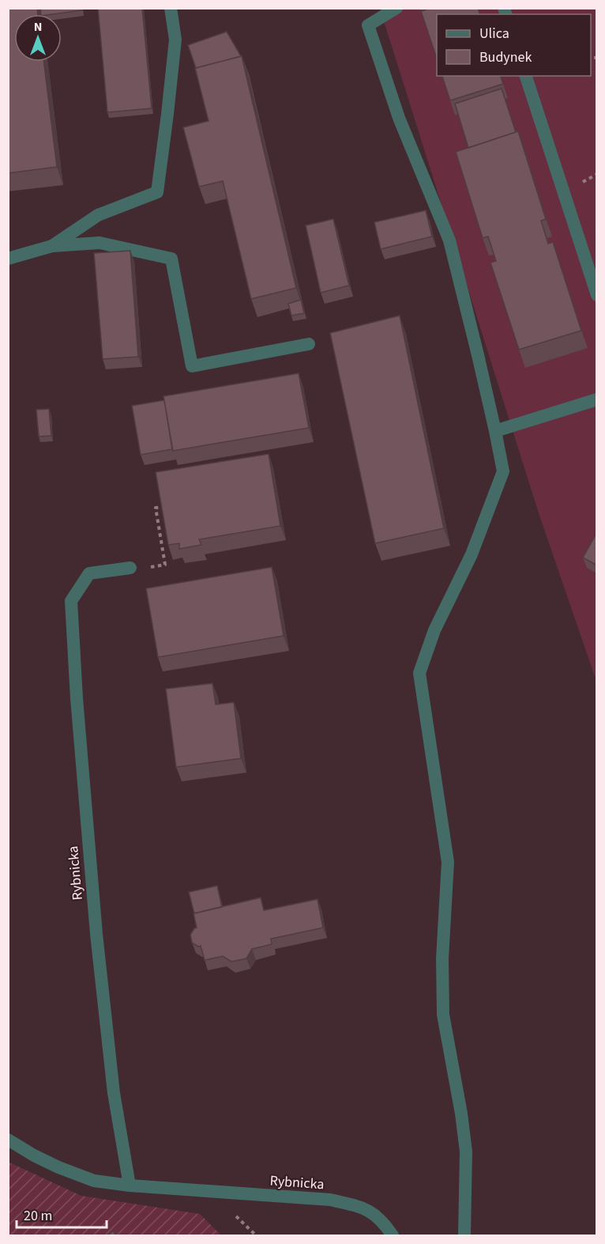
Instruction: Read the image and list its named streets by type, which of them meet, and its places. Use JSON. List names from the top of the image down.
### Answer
{
  "streets": {
    "street": ["Rybnicka"]
  },
  "legend": ["Ulica", "Budynek"],
  "scale_bar": "20 m",
  "north": "top"
}
